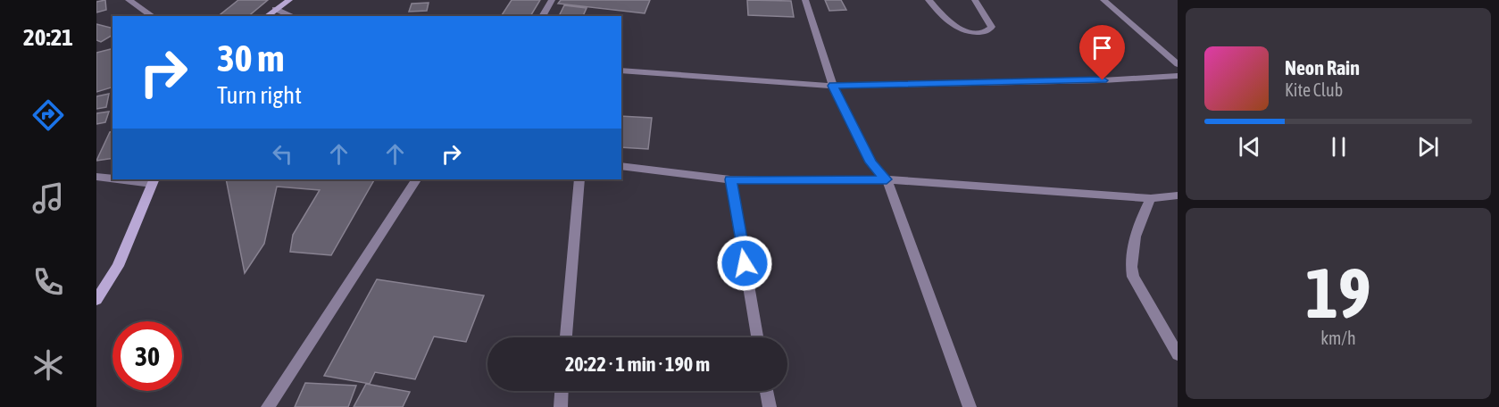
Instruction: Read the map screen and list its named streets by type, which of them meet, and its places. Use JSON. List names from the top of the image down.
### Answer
{
  "page": {
    "tabs": "20:21",
    "turn": ["30 m", "Turn right"],
    "song": ["Neon Rain", "Kite Club"],
    "tile": ["19", "km/h"],
    "limit": "30",
    "trip": "20:22 · 1 min · 190 m"
  }
}
